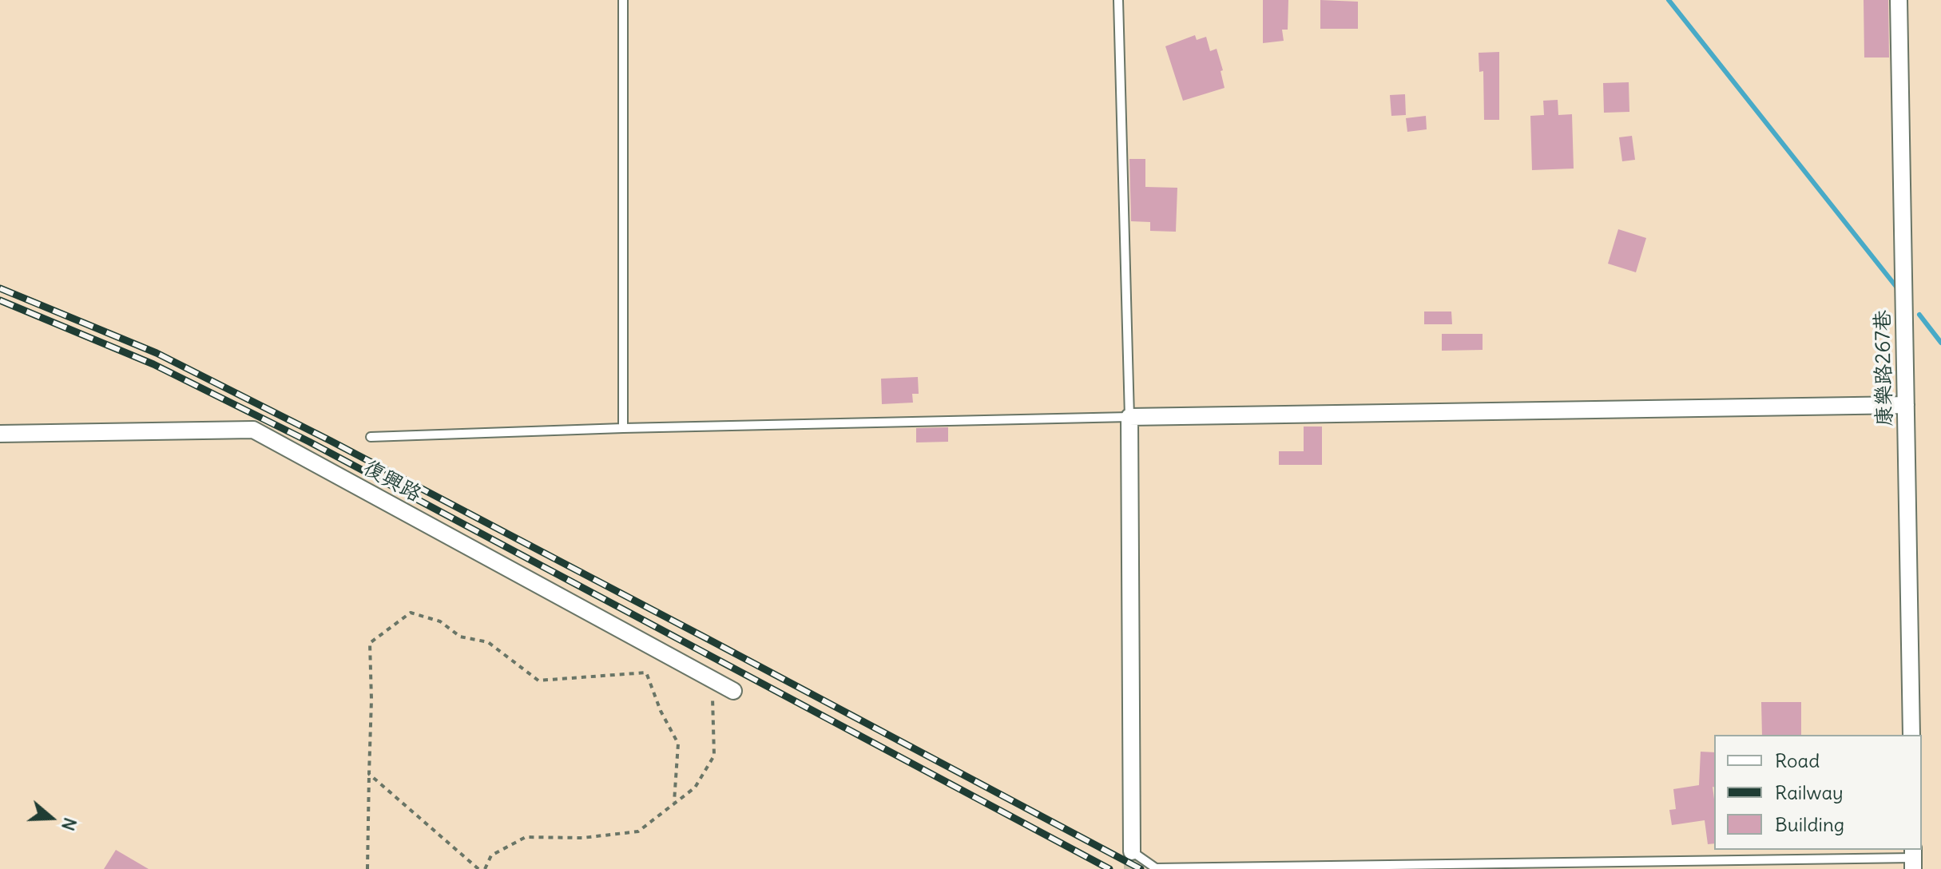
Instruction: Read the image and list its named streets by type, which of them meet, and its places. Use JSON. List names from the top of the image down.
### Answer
{
  "streets": {
    "street": ["康樂路267巷", "復興路"]
  },
  "legend": ["Road", "Railway", "Building"],
  "north": "right"
}
